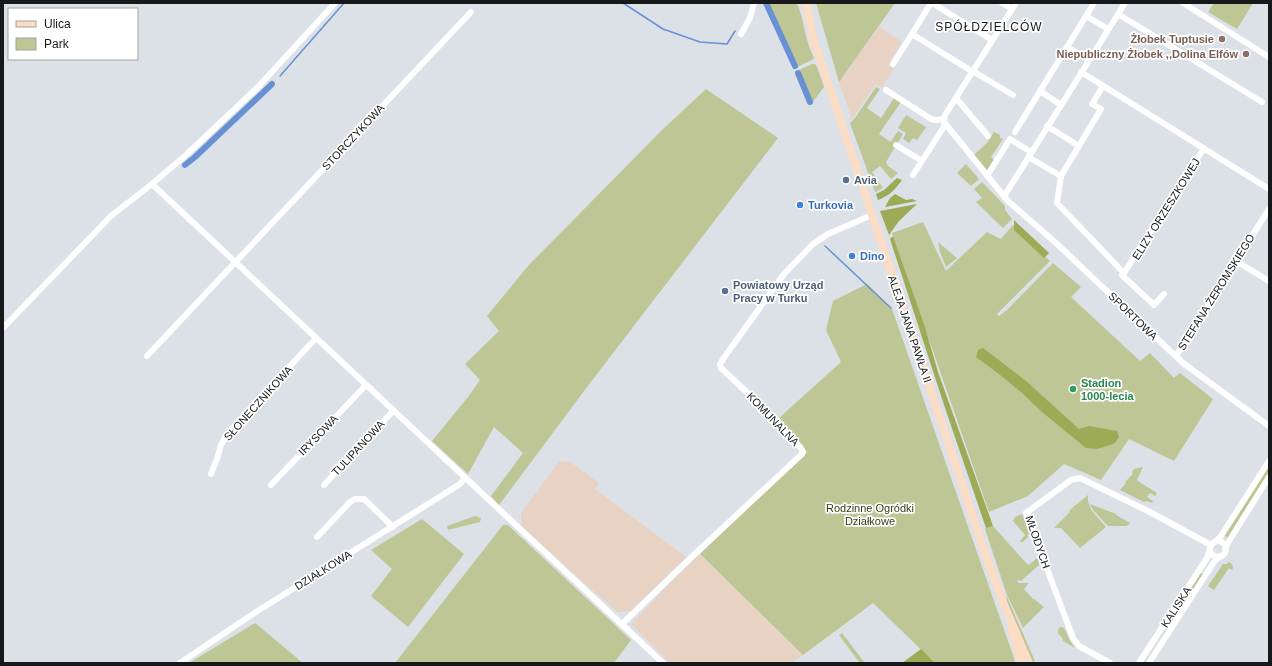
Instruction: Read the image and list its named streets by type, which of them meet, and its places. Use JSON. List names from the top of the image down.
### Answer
{
  "streets": {
    "main road": ["ALEJA JANA PAWŁA II"],
    "street": [
      "STORCZYKOWA",
      "ELIZY ORZESZKOWEJ",
      "STEFANA ŻEROMSKIEGO",
      "SPORTOWA",
      "SŁONECZNIKOWA",
      "KOMUNALNA",
      "IRYSOWA",
      "TULIPANOWA",
      "MŁODYCH",
      "DZIAŁKOWA",
      "KALISKA"
    ]
  },
  "crossings": [
    ["STEFANA ŻEROMSKIEGO", "SPORTOWA"],
    ["ALEJA JANA PAWŁA II", "KOMUNALNA"],
    ["MŁODYCH", "KALISKA"]
  ],
  "districts": ["SPÓŁDZIELCÓW"],
  "parks": ["Rodzinne Ogródki Działkowe"],
  "places": [
    "Żłobek Tuptusie",
    "Niepubliczny Żłobek ,,Dolina Elfów",
    "Avia",
    "Turkovia",
    "Dino",
    "Powiatowy Urząd Pracy w Turku",
    "Stadion 1000-lecia"
  ],
  "legend": ["Ulica", "Park"]
}
